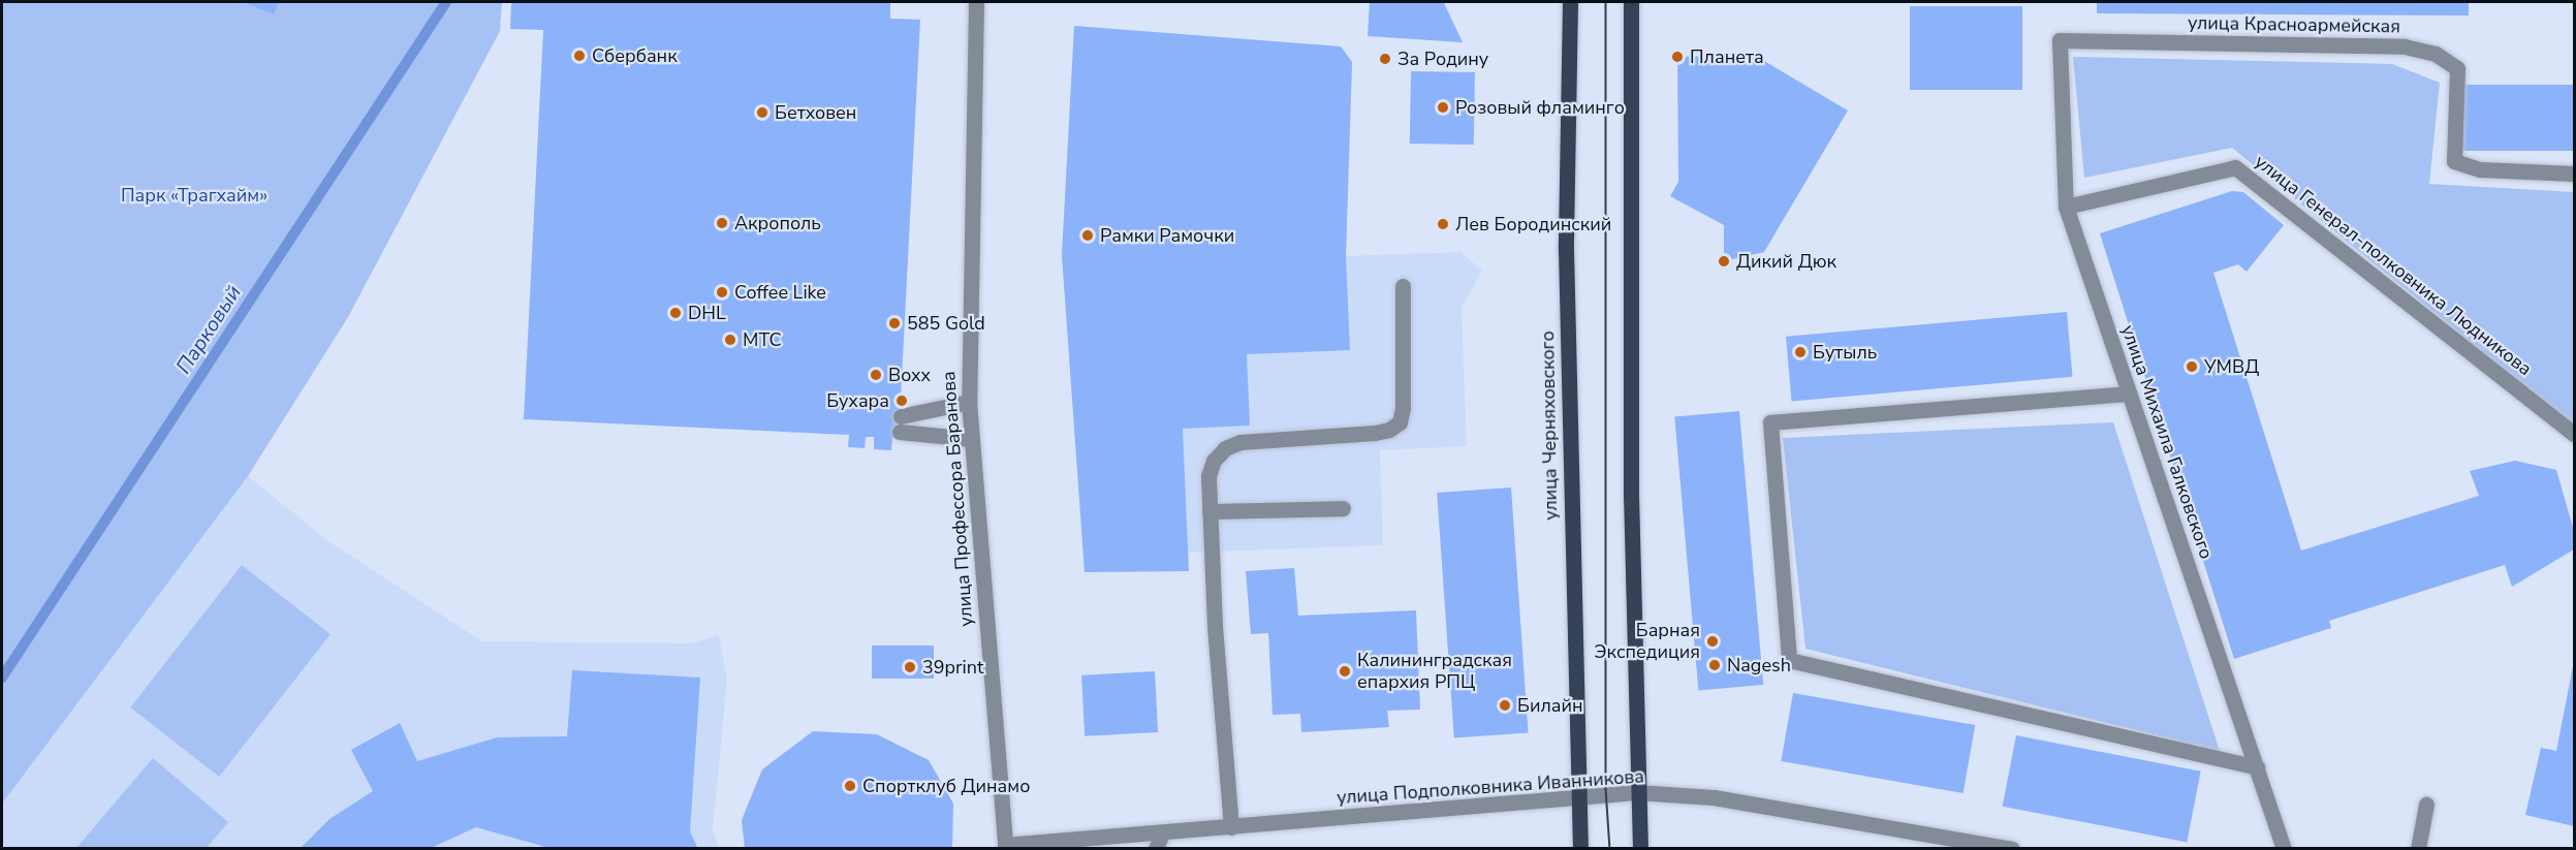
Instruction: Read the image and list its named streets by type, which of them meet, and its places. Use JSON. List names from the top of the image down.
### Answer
{
  "streets": {
    "main road": ["улица Черняховского"],
    "street": [
      "улица Красноармейская",
      "улица Генерал-полковника Людникова",
      "улица Михаила Галковского",
      "улица Профессора Баранова",
      "улица Подполковника Иванникова"
    ]
  },
  "crossings": [
    ["улица Красноармейская", "улица Михаила Галковского"],
    ["улица Генерал-полковника Людникова", "улица Михаила Галковского"],
    ["улица Черняховского", "улица Подполковника Иванникова"],
    ["улица Профессора Баранова", "улица Подполковника Иванникова"]
  ],
  "water": ["Парковый"],
  "parks": ["Парк «Трагхайм»"],
  "places": [
    "Сбербанк",
    "Планета",
    "За Родину",
    "Розовый фламинго",
    "Бетховен",
    "Акрополь",
    "Лев Бородинский",
    "Рамки Рамочки",
    "Дикий Дюк",
    "Coffee Like",
    "DHL",
    "585 Gold",
    "МТС",
    "Бутыль",
    "УМВД",
    "Boxx",
    "Бухара",
    "Барная Экспедиция",
    "Nagesh",
    "39print",
    "Калининградская епархия РПЦ",
    "Билайн",
    "Спортклуб Динамо"
  ]
}
